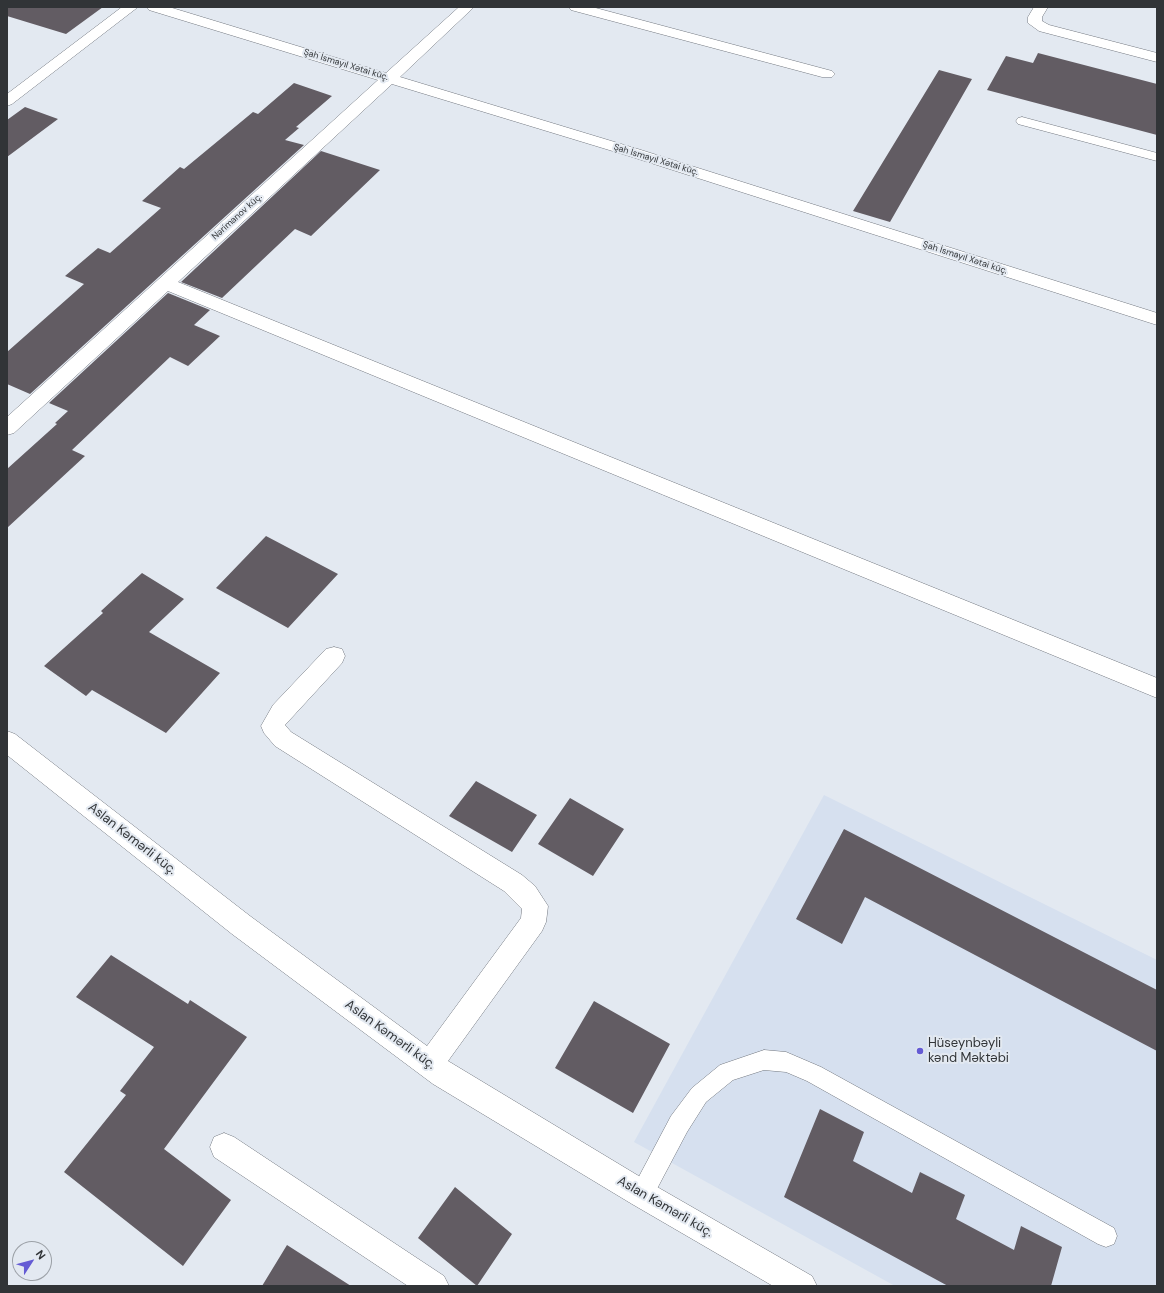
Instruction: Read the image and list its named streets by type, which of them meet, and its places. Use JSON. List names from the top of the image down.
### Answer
{
  "streets": {
    "street": ["Şah İsmayıl Xətai küç.", "Nərimanov küç.", "Aslan Kəmərli küç."]
  },
  "crossings": [
    ["Şah İsmayıl Xətai küç.", "Nərimanov küç."]
  ],
  "places": ["Hüseynbəyli kənd Məktəbi"],
  "north": "top right"
}
